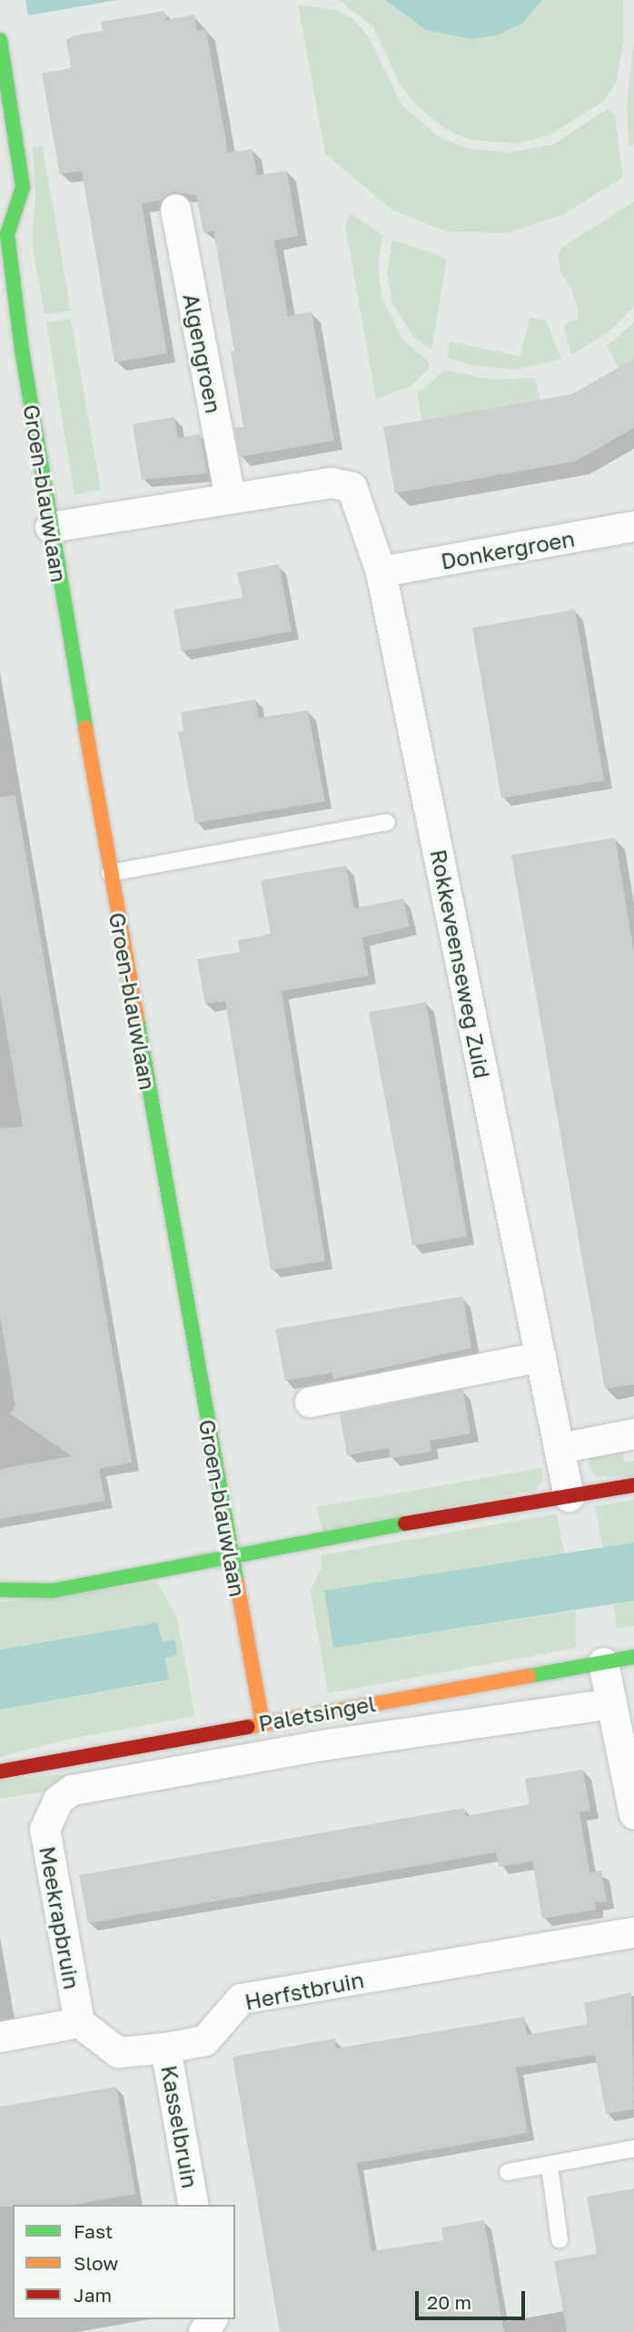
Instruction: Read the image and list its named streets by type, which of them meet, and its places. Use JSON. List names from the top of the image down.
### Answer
{
  "streets": {
    "street": [
      "Algengroen",
      "Groen-blauwlaan",
      "Donkergroen",
      "Rokkeveenseweg Zuid",
      "Paletsingel",
      "Meekrapbruin",
      "Herfstbruin",
      "Kasselbruin"
    ]
  },
  "crossings": [
    ["Algengroen", "Rokkeveenseweg Zuid"],
    ["Groen-blauwlaan", "Paletsingel"],
    ["Donkergroen", "Rokkeveenseweg Zuid"],
    ["Paletsingel", "Meekrapbruin"],
    ["Meekrapbruin", "Herfstbruin"],
    ["Herfstbruin", "Kasselbruin"]
  ],
  "legend": ["Fast", "Slow", "Jam"],
  "scale_bar": "20 m"
}
